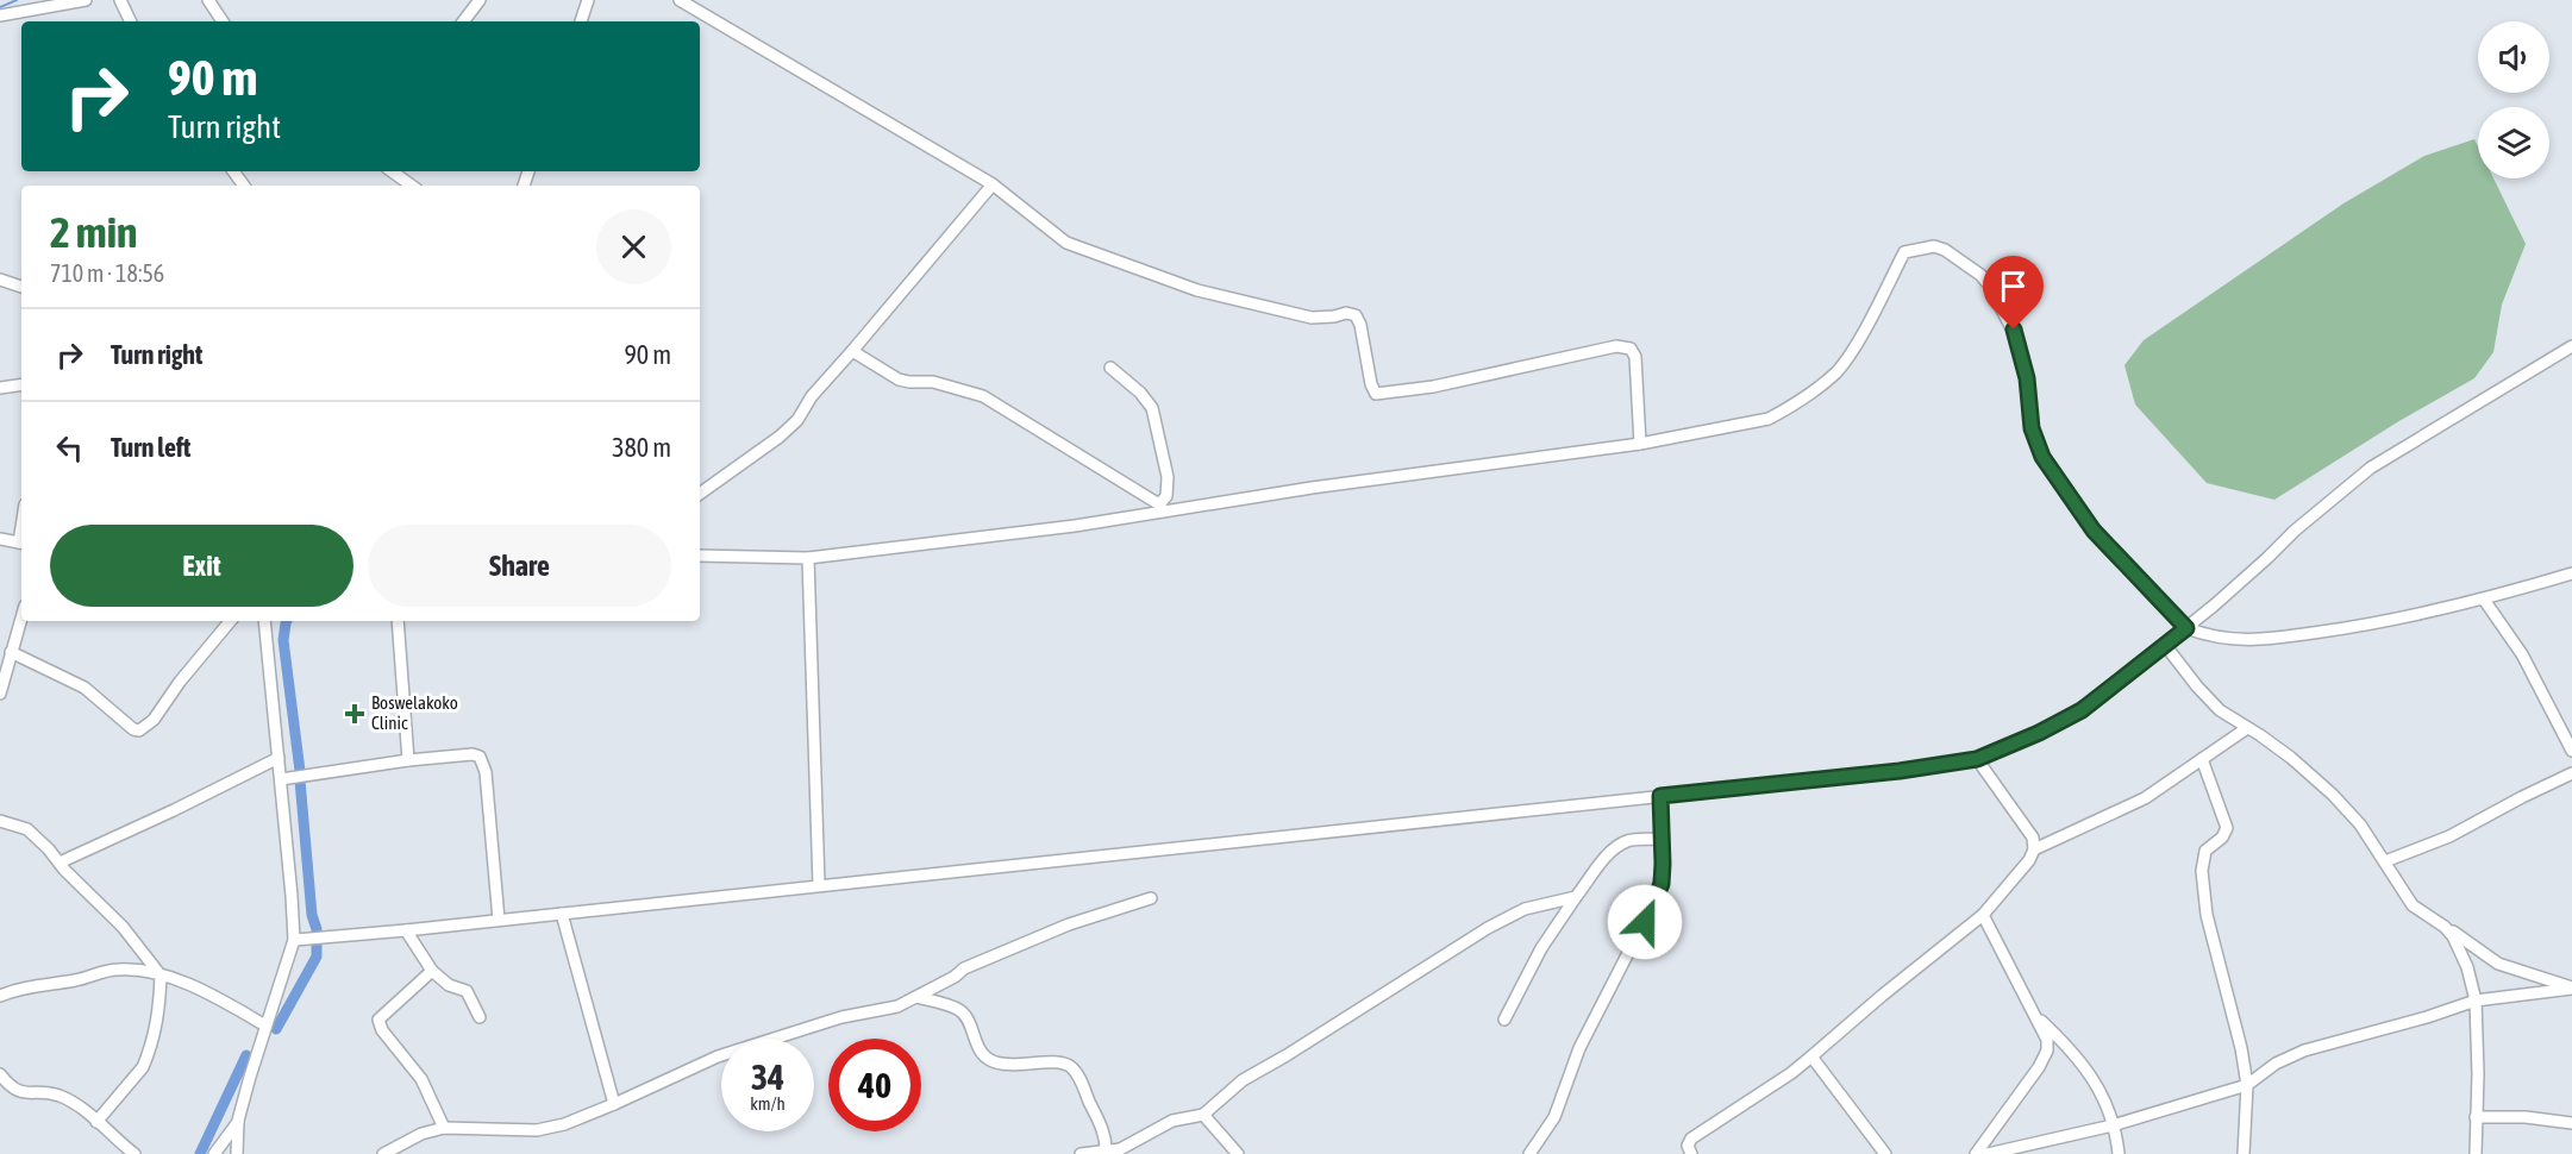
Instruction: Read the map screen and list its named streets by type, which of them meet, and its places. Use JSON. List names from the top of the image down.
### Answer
{
  "places": {
    "health": ["Boswelakoko Clinic"]
  },
  "page": {
    "turn": ["90 m", "Turn right"],
    "heading": ["2 min", "710 m · 18:56"],
    "list": [
      {
        "name": "Turn right",
        "value": "90 m"
      },
      {
        "name": "Turn left",
        "value": "380 m"
      }
    ],
    "buttons": ["Exit", "Share"],
    "speed": "34 km/h",
    "limit": "40"
  }
}
